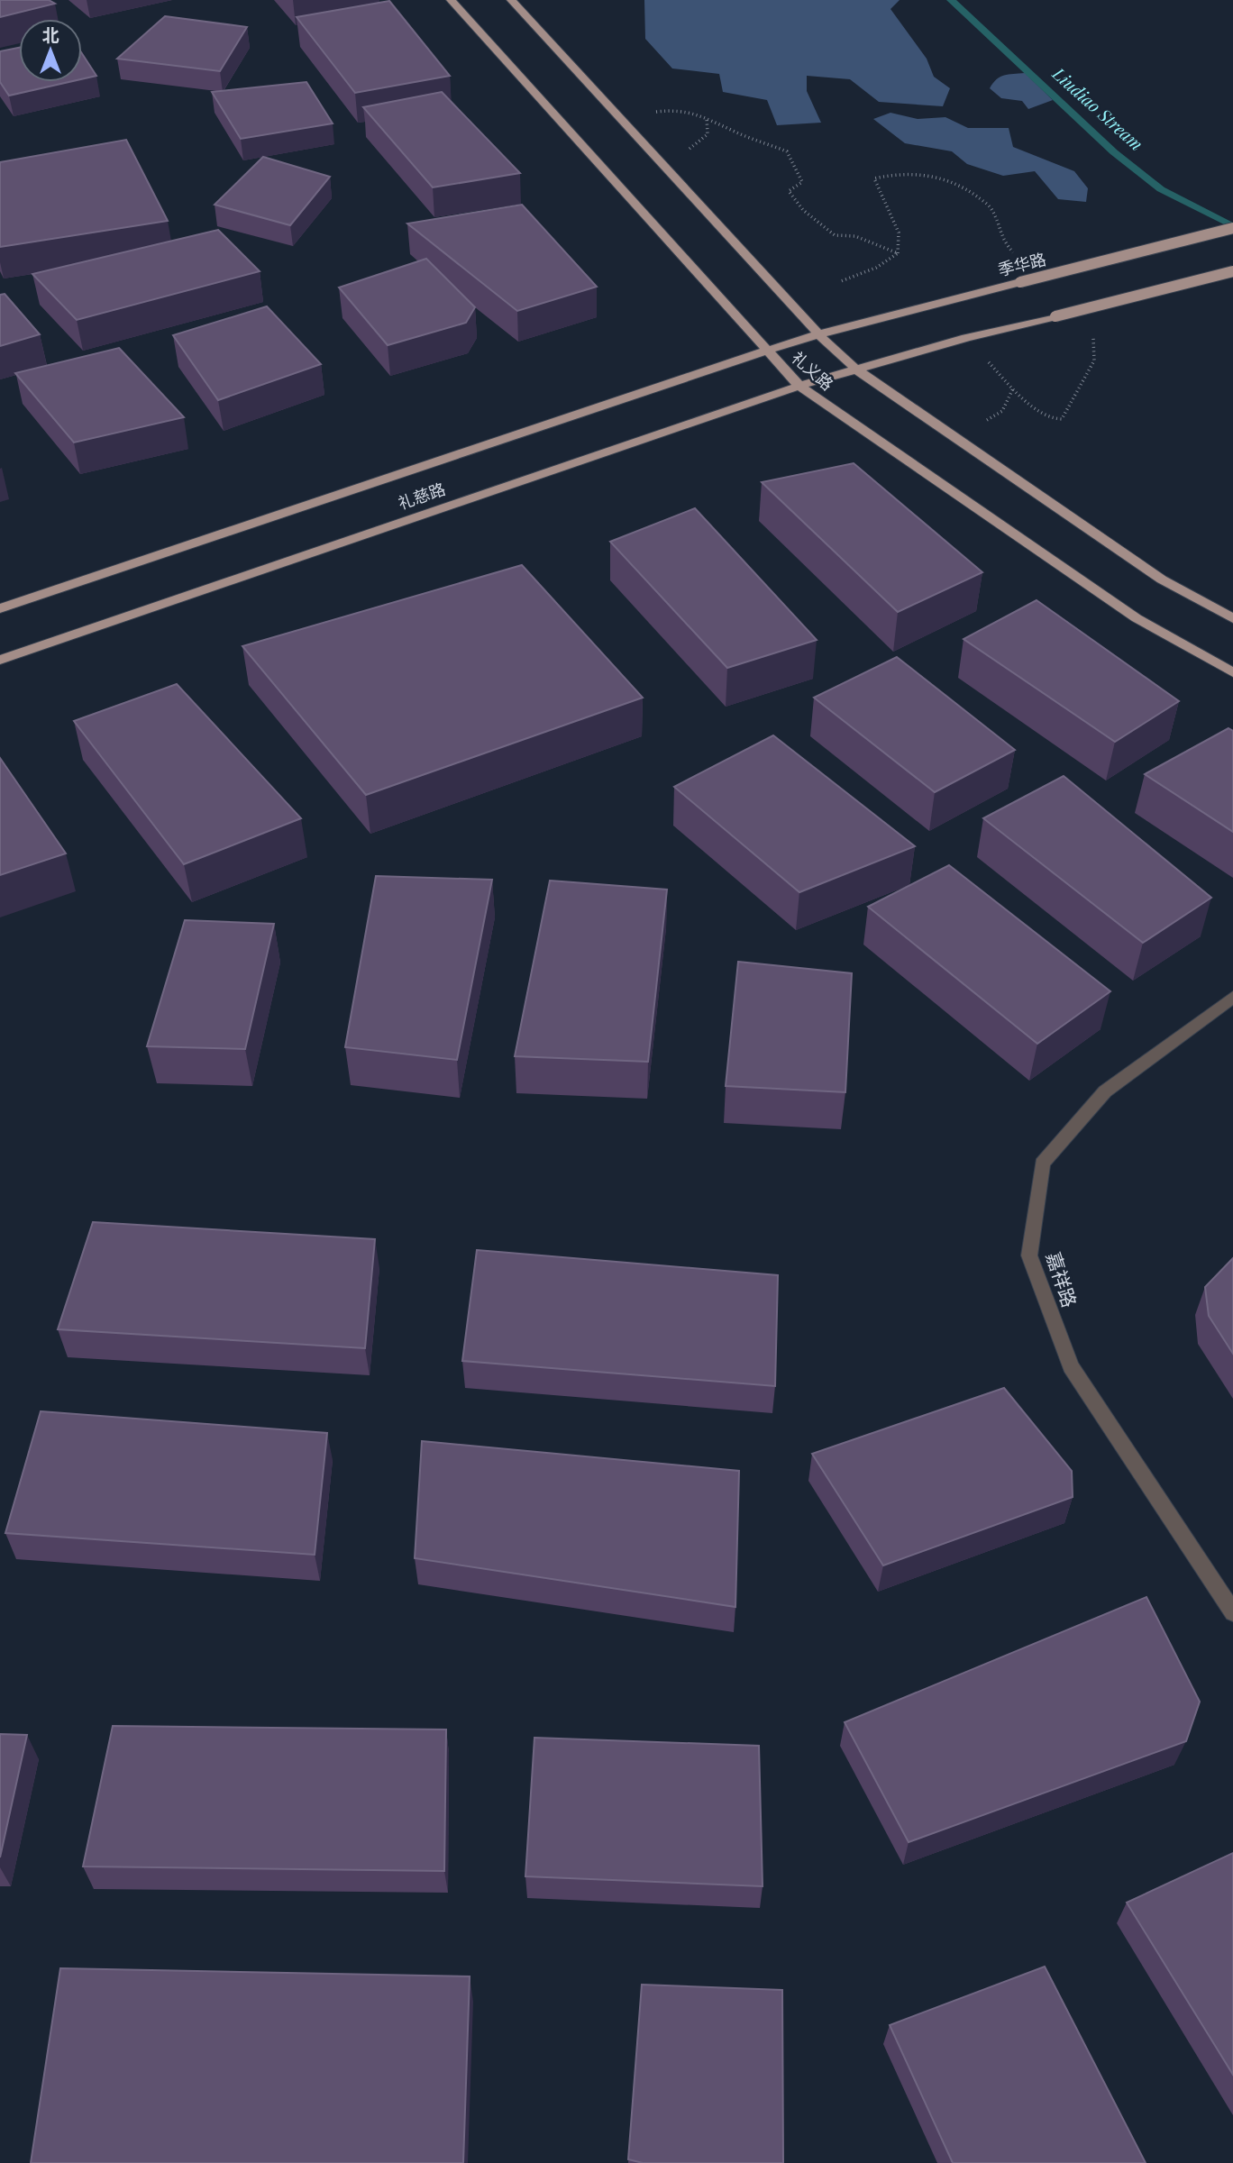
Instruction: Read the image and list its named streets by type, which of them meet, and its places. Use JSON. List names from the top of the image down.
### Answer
{
  "streets": {
    "main road": ["季华路", "礼义路", "礼慈路"],
    "street": ["嘉祥路"]
  },
  "crossings": [
    ["季华路", "礼义路"],
    ["季华路", "礼慈路"],
    ["礼义路", "礼慈路"]
  ],
  "water": ["Liudiao Stream"],
  "north": "top"
}
